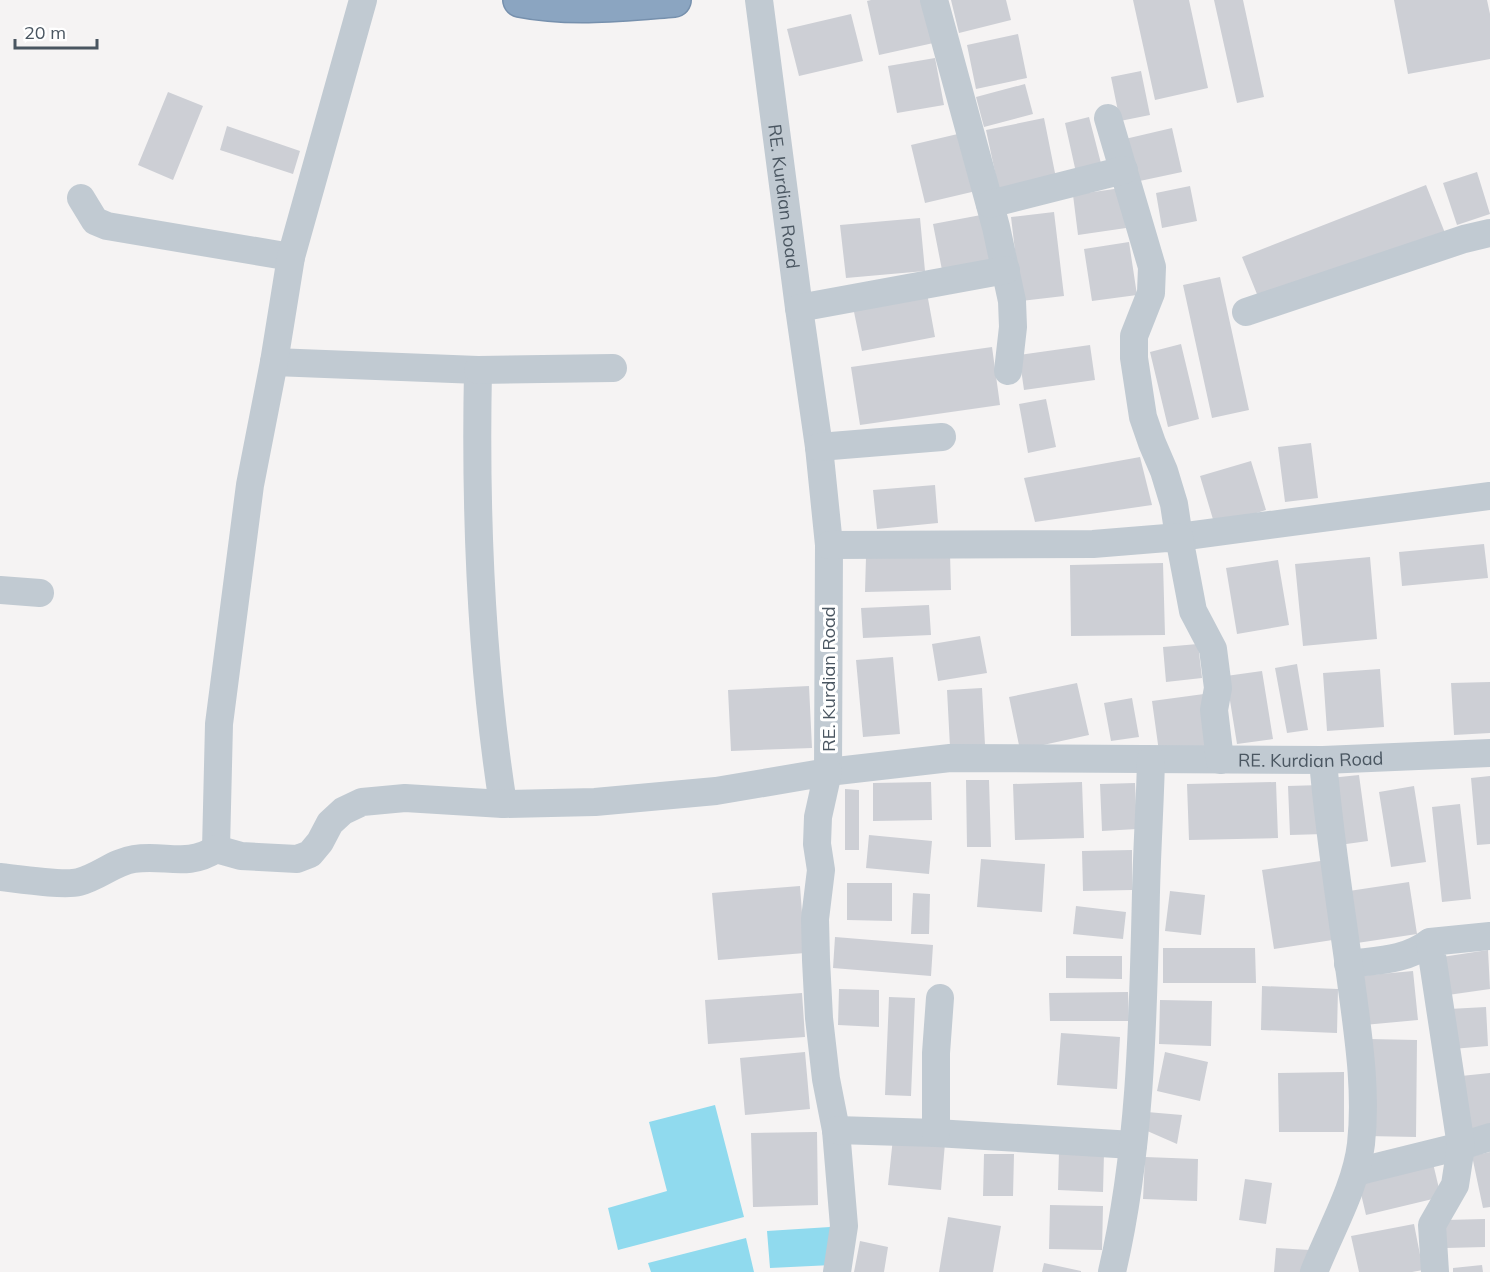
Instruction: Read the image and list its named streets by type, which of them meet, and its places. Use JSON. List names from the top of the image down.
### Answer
{
  "streets": {
    "street": ["RE. Kurdian Road"]
  },
  "scale_bar": "20 m"
}
